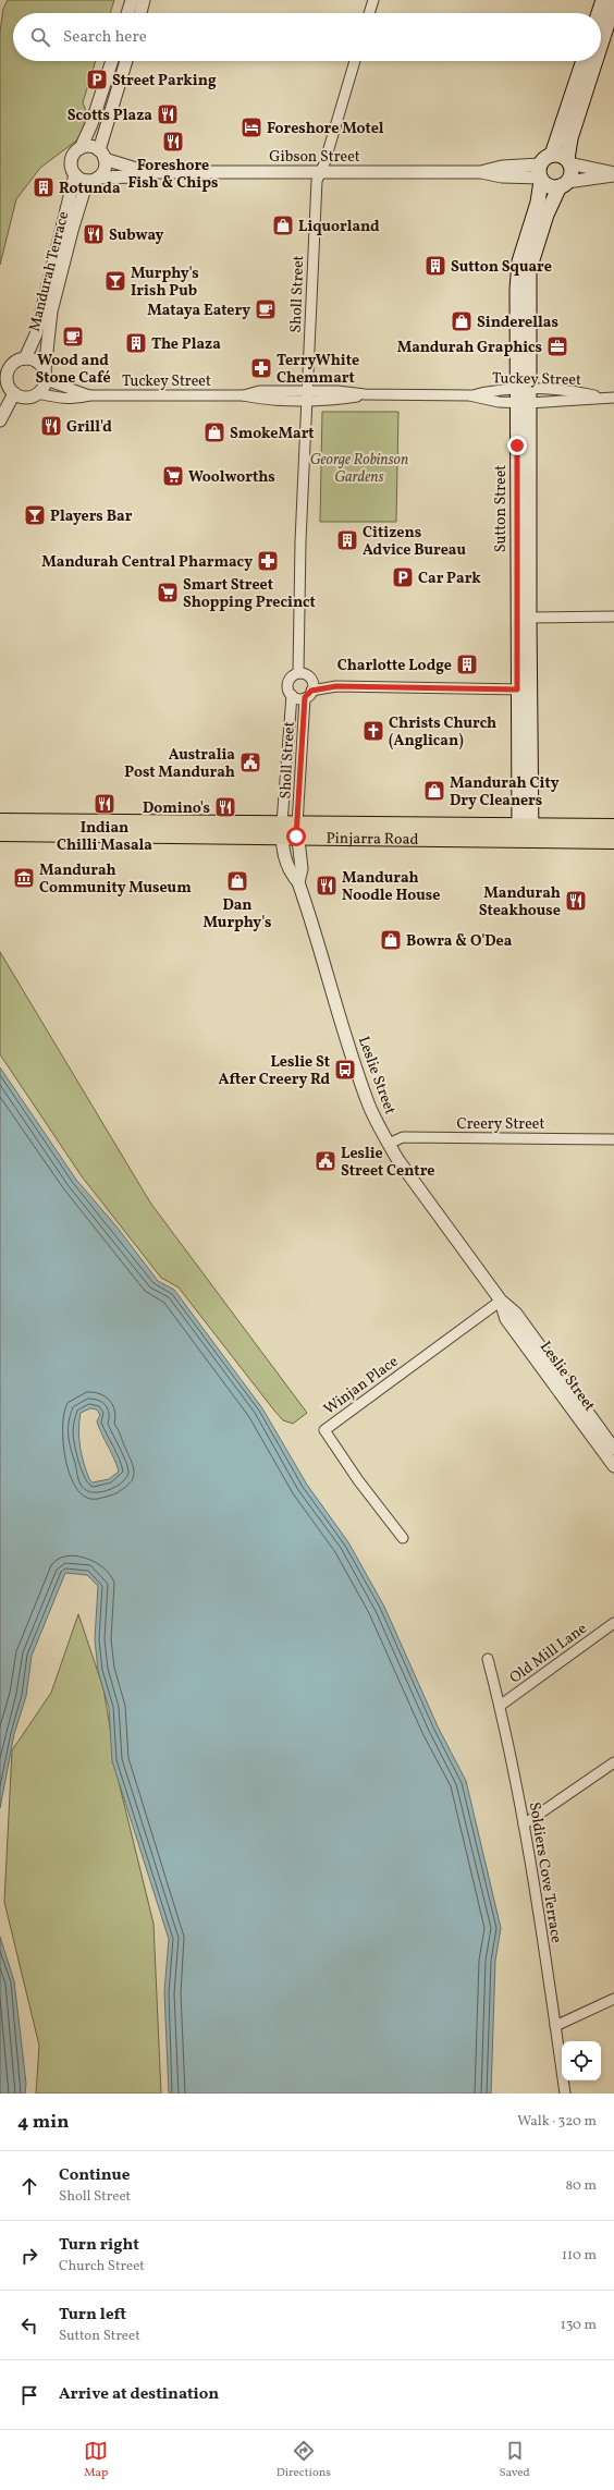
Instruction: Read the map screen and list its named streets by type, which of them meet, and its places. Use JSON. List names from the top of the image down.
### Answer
{
  "streets": {
    "main road": ["Sutton Street", "Pinjarra Road"],
    "street": [
      "Gibson Street",
      "Mandurah Terrace",
      "Sholl Street",
      "Tuckey Street",
      "Leslie Street",
      "Creery Street",
      "Winjan Place",
      "Old Mill Lane",
      "Soldiers Cove Terrace"
    ]
  },
  "crossings": [
    ["Gibson Street", "Mandurah Terrace"],
    ["Gibson Street", "Sholl Street"],
    ["Gibson Street", "Sutton Street"],
    ["Mandurah Terrace", "Tuckey Street"],
    ["Sholl Street", "Tuckey Street"],
    ["Sholl Street", "Pinjarra Road"],
    ["Sholl Street", "Leslie Street"],
    ["Tuckey Street", "Sutton Street"],
    ["Sutton Street", "Pinjarra Road"],
    ["Pinjarra Road", "Leslie Street"],
    ["Leslie Street", "Creery Street"],
    ["Leslie Street", "Winjan Place"],
    ["Old Mill Lane", "Soldiers Cove Terrace"]
  ],
  "parks": ["George Robinson Gardens"],
  "places": {
    "parking": ["Street Parking", "Car Park"],
    "restaurant": [
      "Scotts Plaza",
      "Foreshore Fish & Chips",
      "Subway",
      "Grill'd",
      "Indian Chilli Masala",
      "Domino's",
      "Mandurah Noodle House",
      "Mandurah Steakhouse"
    ],
    "hotel": ["Foreshore Motel"],
    "building": [
      "Rotunda",
      "Sutton Square",
      "The Plaza",
      "Citizens Advice Bureau",
      "Charlotte Lodge"
    ],
    "shop": [
      "Liquorland",
      "Sinderellas",
      "SmokeMart",
      "Mandurah City Dry Cleaners",
      "Dan Murphy's",
      "Bowra & O'Dea"
    ],
    "bar": ["Murphy's Irish Pub", "Players Bar"],
    "cafe": ["Mataya Eatery", "Wood and Stone Café"],
    "office": ["Mandurah Graphics"],
    "pharmacy": ["TerryWhite Chemmart", "Mandurah Central Pharmacy"],
    "supermarket": ["Woolworths", "Smart Street Shopping Precinct"],
    "church": ["Christs Church (Anglican)"],
    "public building": ["Australia Post Mandurah", "Leslie Street Centre"],
    "museum": ["Mandurah Community Museum"],
    "bus stop": ["Leslie St After Creery Rd"]
  },
  "page": {
    "search": "Search here",
    "heading": ["4 min", "Walk · 320 m"],
    "list": [
      ["Continue", "Sholl Street", "80 m"],
      ["Turn right", "Church Street", "110 m"],
      ["Turn left", "Sutton Street", "130 m"],
      "Arrive at destination"
    ],
    "nav": ["Map", "Directions", "Saved"]
  }
}
